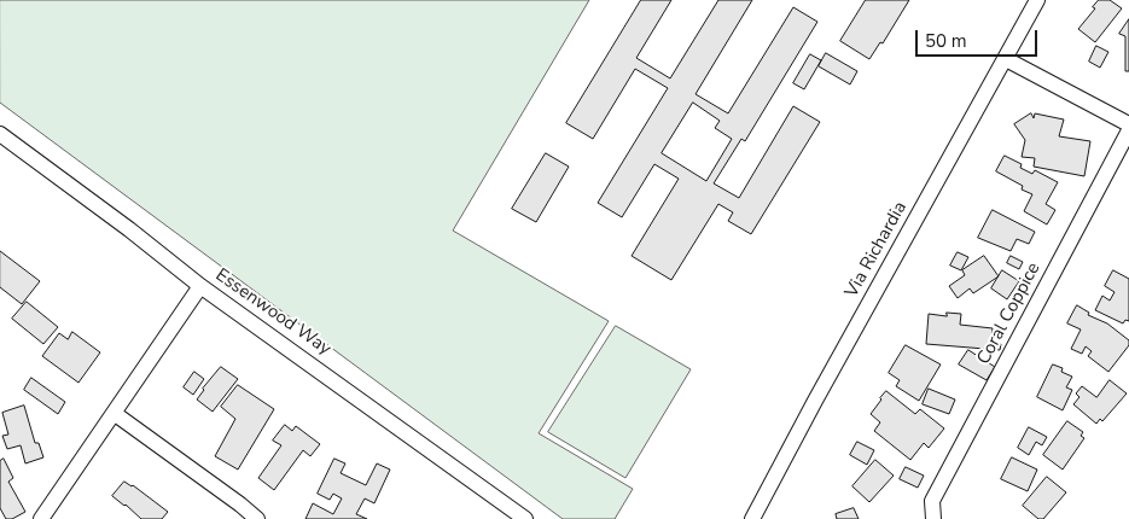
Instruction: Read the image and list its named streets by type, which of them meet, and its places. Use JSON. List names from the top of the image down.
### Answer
{
  "streets": {
    "street": ["Via Richardia", "Essenwood Way", "Coral Coppice"]
  },
  "scale_bar": "50 m"
}
